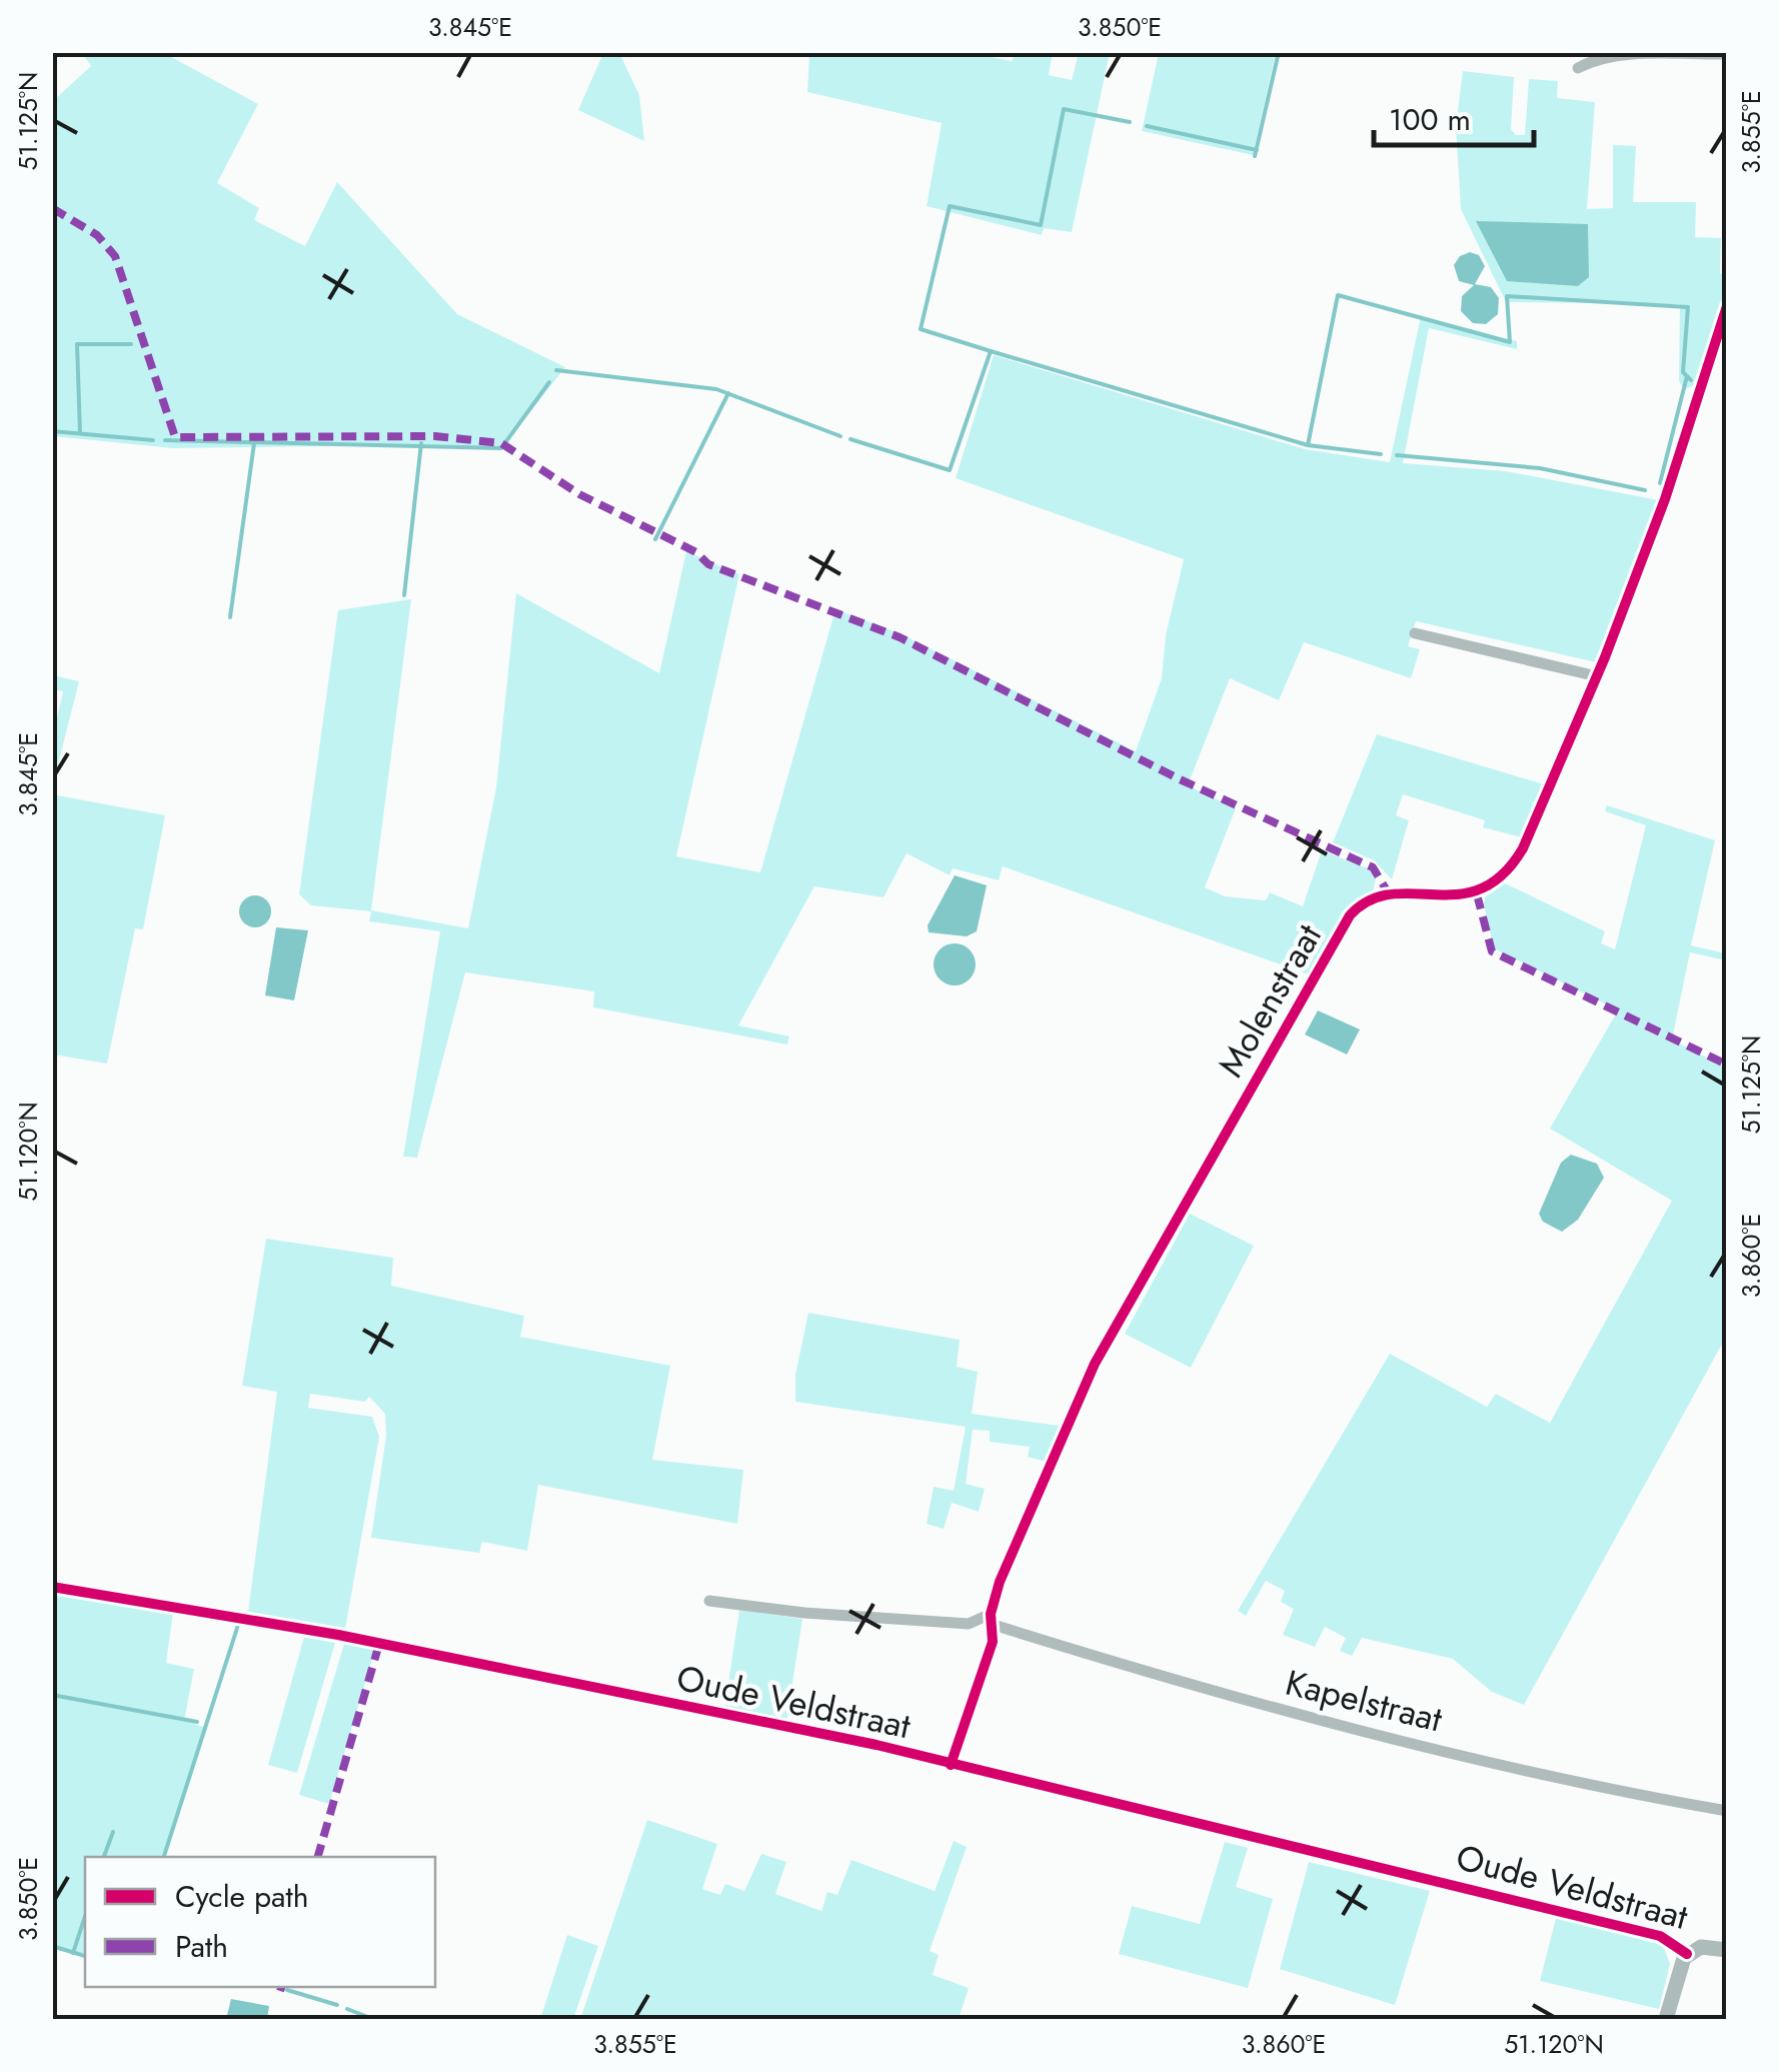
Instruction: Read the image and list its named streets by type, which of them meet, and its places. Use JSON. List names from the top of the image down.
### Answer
{
  "streets": {
    "main road": ["Oude Veldstraat"],
    "street": ["Molenstraat", "Kapelstraat"]
  },
  "crossings": [
    ["Molenstraat", "Kapelstraat"],
    ["Molenstraat", "Oude Veldstraat"]
  ],
  "legend": ["Cycle path", "Path"],
  "scale_bar": "100 m",
  "coordinates": [
    "3.845°E",
    "3.850°E",
    "51.125°N",
    "3.855°E",
    "51.120°N",
    "3.860°E"
  ]
}
